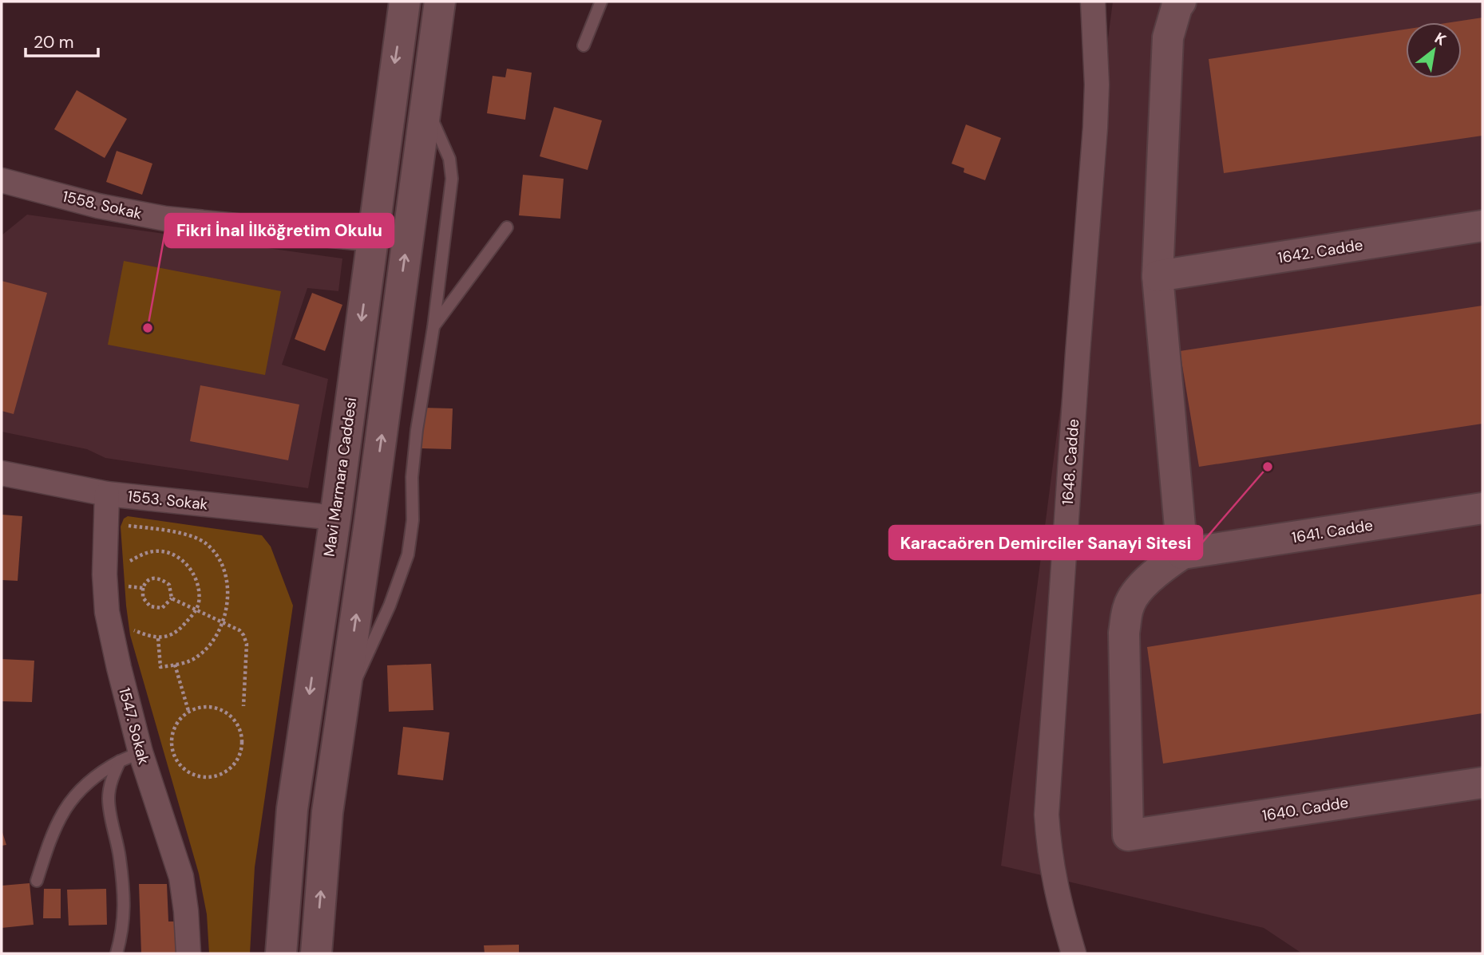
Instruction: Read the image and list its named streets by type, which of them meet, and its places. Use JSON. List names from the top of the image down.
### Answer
{
  "streets": {
    "street": [
      "1558. Sokak",
      "1642. Cadde",
      "1648. Cadde",
      "Mavi Marmara Caddesi",
      "1553. Sokak",
      "1641. Cadde",
      "1547. Sokak",
      "1640. Cadde"
    ]
  },
  "crossings": [
    ["1558. Sokak", "Mavi Marmara Caddesi"],
    ["Mavi Marmara Caddesi", "1553. Sokak"],
    ["1553. Sokak", "1547. Sokak"],
    ["1641. Cadde", "1640. Cadde"]
  ],
  "places": ["Fikri İnal İlköğretim Okulu", "Karacaören Demirciler Sanayi Sitesi"],
  "scale_bar": "20 m",
  "north": "top right"
}
